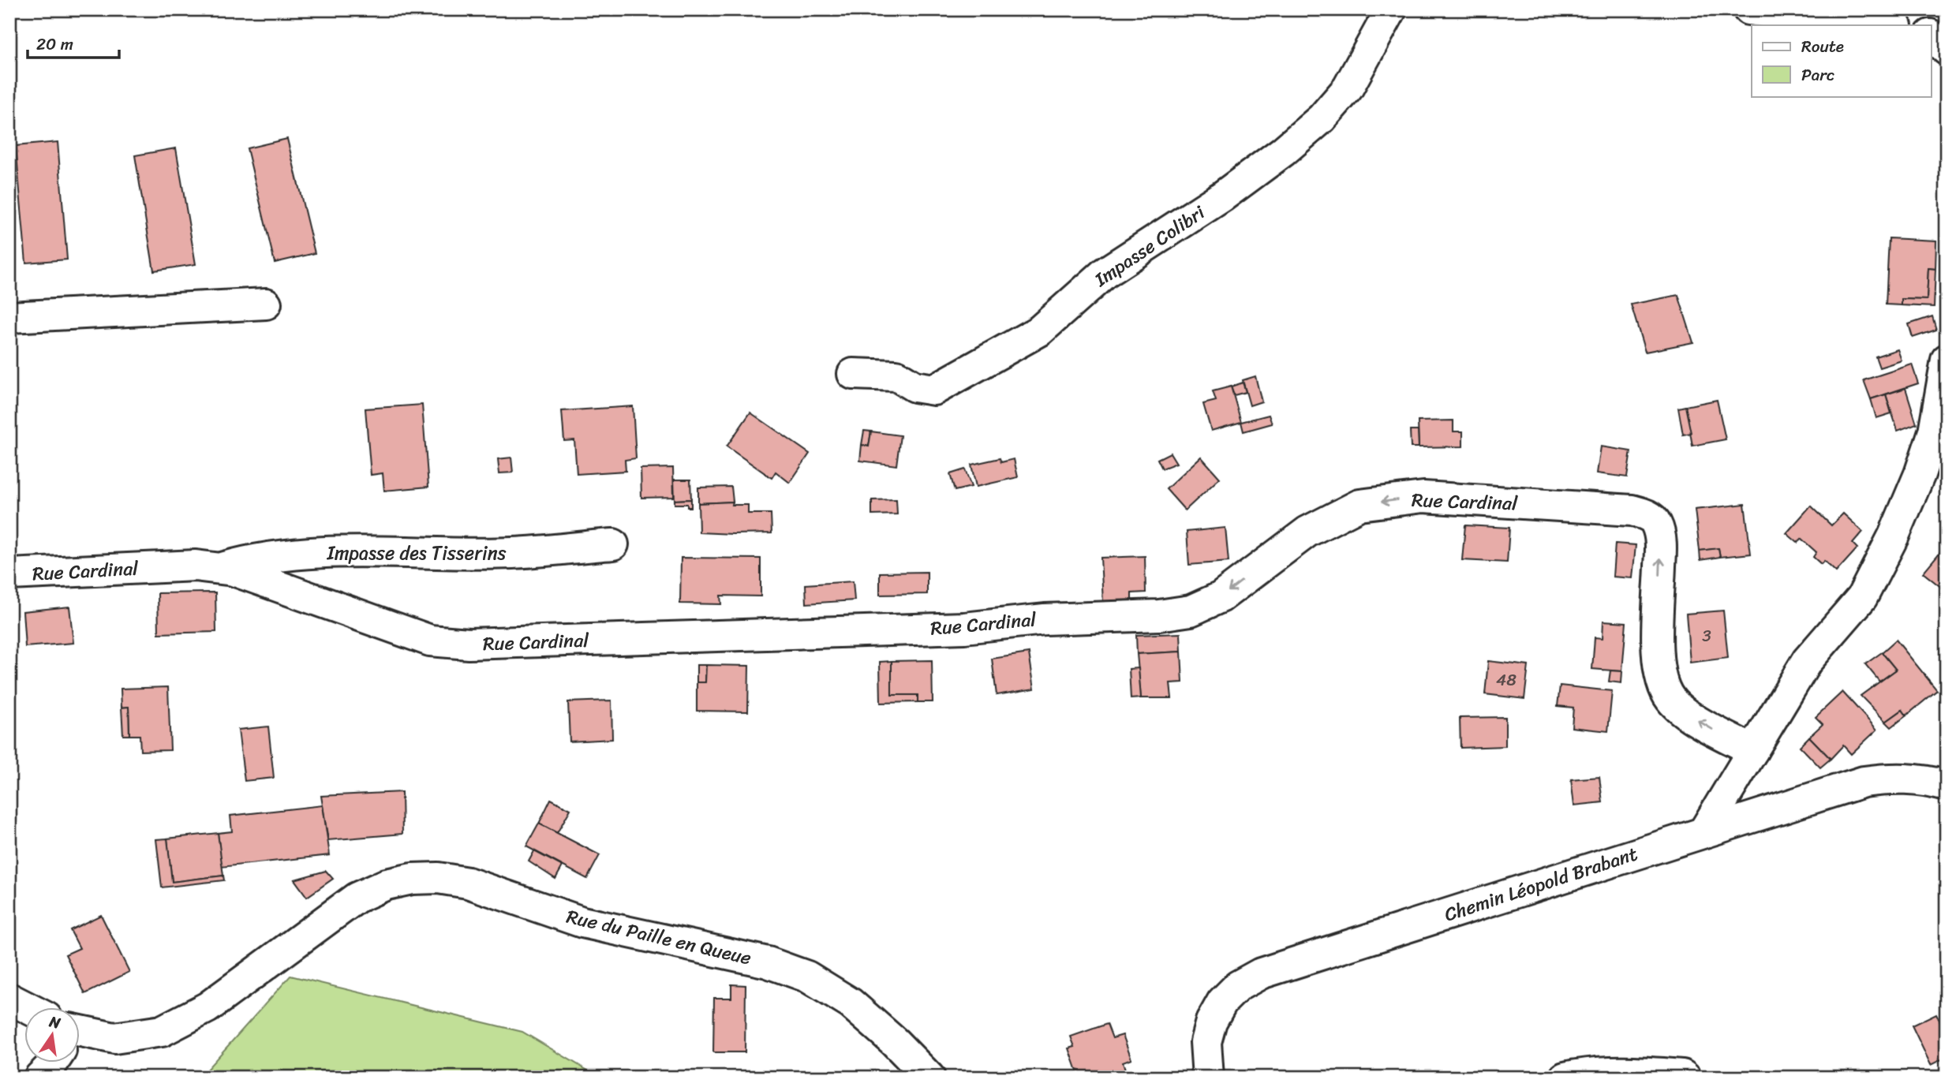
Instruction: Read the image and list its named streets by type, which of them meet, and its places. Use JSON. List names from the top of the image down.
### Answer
{
  "streets": {
    "street": [
      "Impasse Colibri",
      "Rue Cardinal",
      "Impasse des Tisserins",
      "Chemin Léopold Brabant",
      "Rue du Paille en Queue"
    ]
  },
  "crossings": [
    ["Rue Cardinal", "Impasse des Tisserins"]
  ],
  "one_way": ["Rue Cardinal"],
  "house_numbers": ["3", "48"],
  "legend": ["Route", "Parc"],
  "scale_bar": "20 m",
  "north": "top"
}
